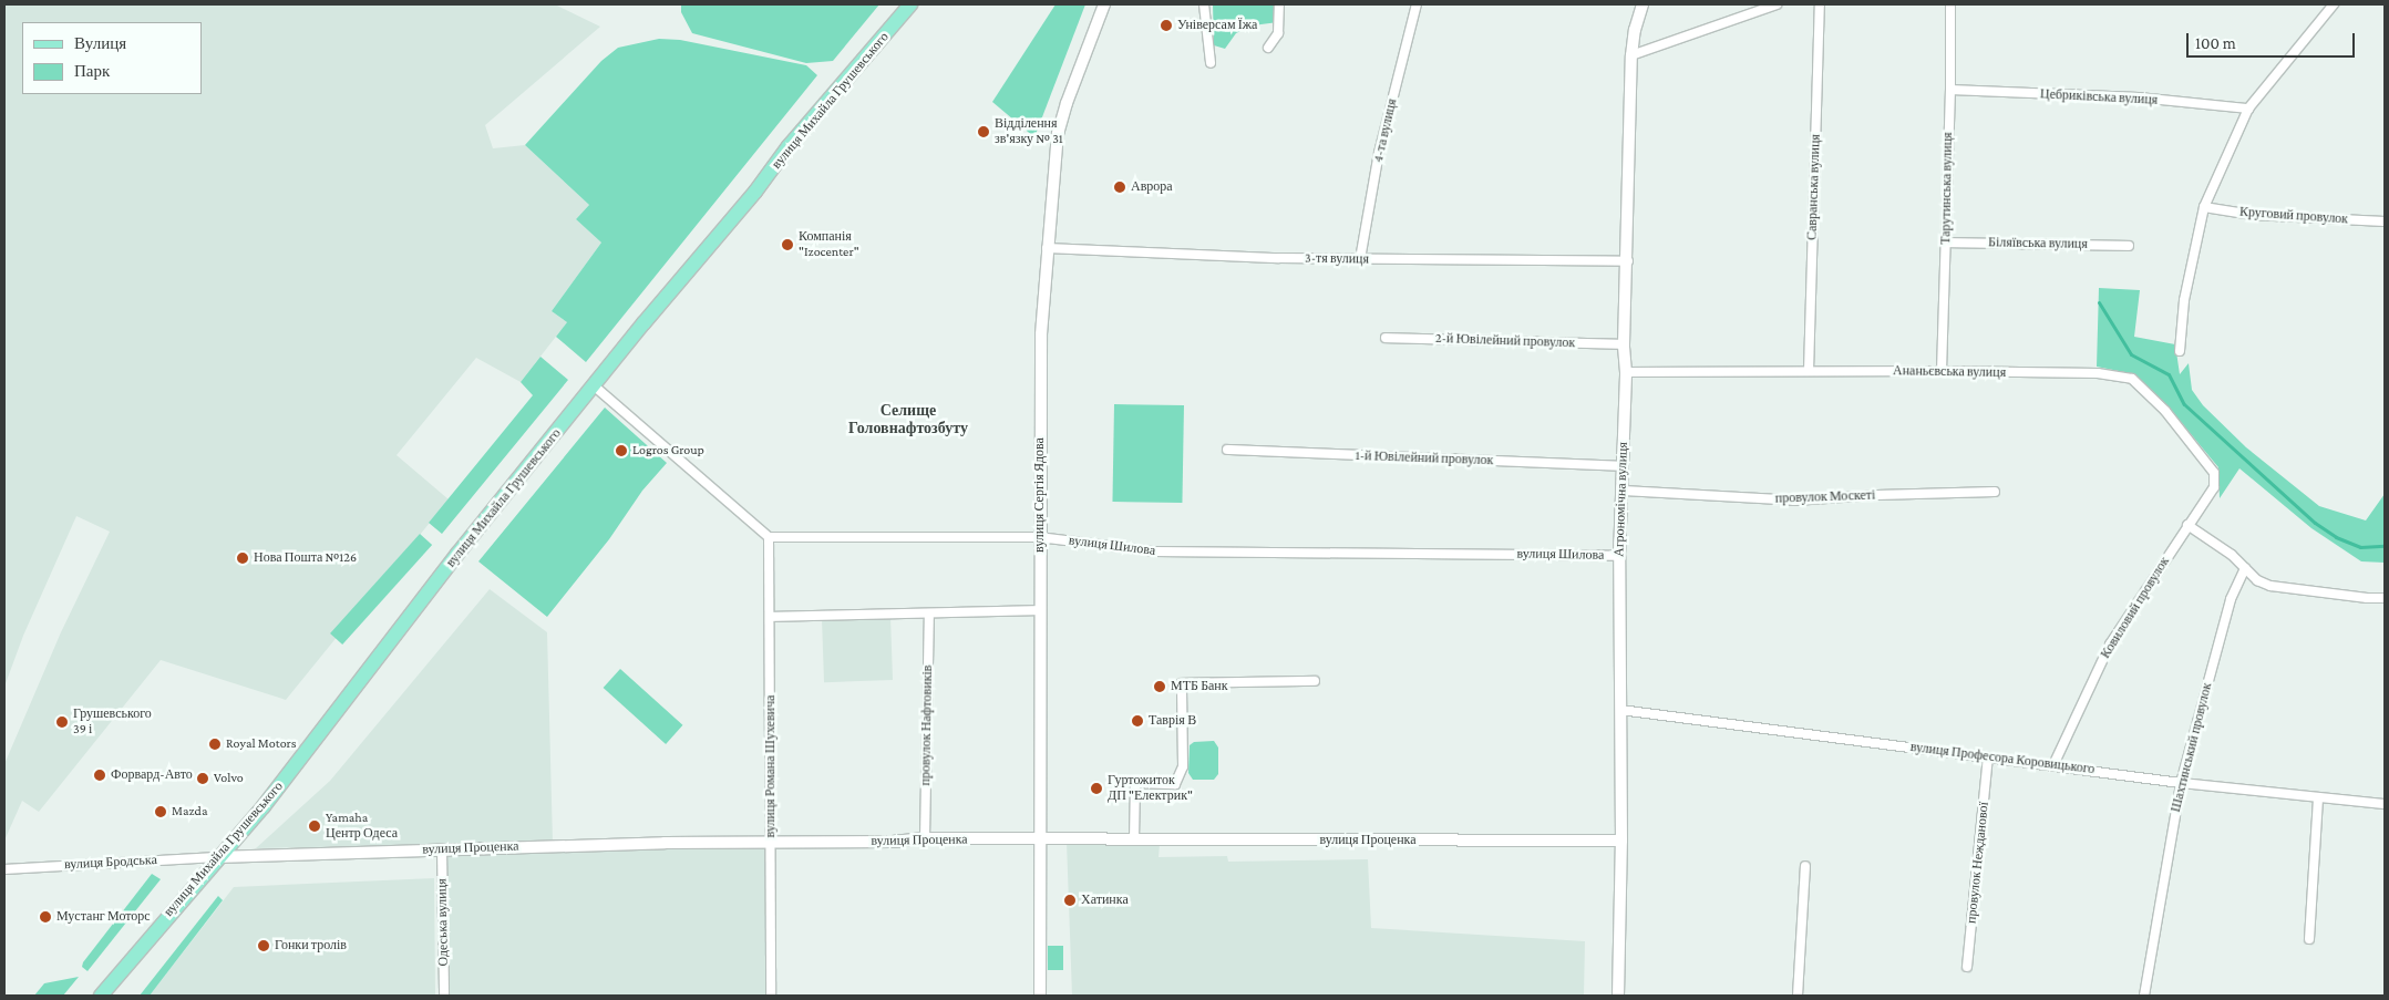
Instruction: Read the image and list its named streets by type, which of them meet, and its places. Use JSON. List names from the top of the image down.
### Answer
{
  "streets": {
    "main road": ["вулиця Михайла Грушевського"],
    "street": [
      "Цебриківська вулиця",
      "4-та вулиця",
      "Савранська вулиця",
      "Тарутинська вулиця",
      "Круговий провулок",
      "Біляївська вулиця",
      "3-тя вулиця",
      "2-й Ювілейний провулок",
      "Ананьєвська вулиця",
      "1-й Ювілейний провулок",
      "вулиця Сергія Ядова",
      "провулок Москеті",
      "Агрономічна вулиця",
      "вулиця Шилова",
      "Ковиловий провулок",
      "провулок Нафтовиків",
      "Шахтинський провулок",
      "вулиця Професора Коровицького",
      "вулиця Романа Шухевича",
      "вулиця Проценка",
      "вулиця Бродська",
      "провулок Нежданової",
      "Одеська вулиця"
    ]
  },
  "crossings": [
    ["Цебриківська вулиця", "Тарутинська вулиця"],
    ["вулиця Михайла Грушевського", "вулиця Проценка"],
    ["вулиця Михайла Грушевського", "вулиця Бродська"],
    ["4-та вулиця", "3-тя вулиця"],
    ["Савранська вулиця", "Ананьєвська вулиця"],
    ["Тарутинська вулиця", "Біляївська вулиця"],
    ["Тарутинська вулиця", "Ананьєвська вулиця"],
    ["3-тя вулиця", "вулиця Сергія Ядова"],
    ["3-тя вулиця", "Агрономічна вулиця"],
    ["2-й Ювілейний провулок", "Агрономічна вулиця"],
    ["Ананьєвська вулиця", "Агрономічна вулиця"],
    ["Ананьєвська вулиця", "Ковиловий провулок"],
    ["1-й Ювілейний провулок", "Агрономічна вулиця"],
    ["вулиця Сергія Ядова", "вулиця Шилова"],
    ["вулиця Сергія Ядова", "вулиця Проценка"],
    ["провулок Москеті", "Агрономічна вулиця"],
    ["Агрономічна вулиця", "вулиця Шилова"],
    ["Агрономічна вулиця", "вулиця Професора Коровицького"],
    ["Агрономічна вулиця", "вулиця Проценка"],
    ["вулиця Шилова", "вулиця Романа Шухевича"],
    ["Ковиловий провулок", "вулиця Професора Коровицького"],
    ["провулок Нафтовиків", "вулиця Проценка"],
    ["Шахтинський провулок", "вулиця Професора Коровицького"],
    ["вулиця Професора Коровицького", "провулок Нежданової"],
    ["вулиця Романа Шухевича", "вулиця Проценка"],
    ["вулиця Проценка", "вулиця Бродська"],
    ["вулиця Проценка", "Одеська вулиця"]
  ],
  "districts": ["Селище Головнафтозбуту"],
  "places": [
    "Універсам Їжа",
    "Відділення зв'язку № 31",
    "Аврора",
    "Компанія \"Izocenter\"",
    "Logros Group",
    "Нова Пошта №126",
    "МТБ Банк",
    "Таврія В",
    "Грушевського 39 і",
    "Royal Motors",
    "Форвард-Авто",
    "Volvo",
    "Гуртожиток ДП \"Електрик\"",
    "Mazda",
    "Yamaha Центр Одеса",
    "Хатинка",
    "Мустанг Моторс",
    "Гонки тролів"
  ],
  "legend": ["Вулиця", "Парк"],
  "scale_bar": "100 m"
}
